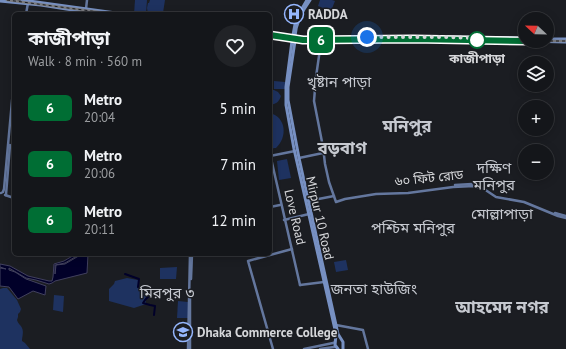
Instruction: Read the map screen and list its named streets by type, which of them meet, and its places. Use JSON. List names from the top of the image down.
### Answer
{
  "streets": {
    "main road": ["Mirpur 10 Road"],
    "street": ["৬০ ফিট রোড", "Love Road"]
  },
  "crossings": [
    ["Love Road", "Mirpur 10 Road"]
  ],
  "districts": [
    "খৃষ্টান পাড়া",
    "মনিপুর",
    "বড়বাগ",
    "দক্ষিণ মনিপুর",
    "মোল্লাপাড়া",
    "পশ্চিম মনিপুর",
    "জনতা হাউজিং",
    "মিরপুর ৩",
    "আহমেদ নগর"
  ],
  "places": {
    "hospital": ["RADDA"],
    "other": ["কাজীপাড়া"],
    "school or university": ["Dhaka Commerce College"]
  },
  "lines": ["metro line 6"],
  "north": "left",
  "page": {
    "on_map": "6",
    "map_buttons": ["+", "−"],
    "heading": ["কাজীপাড়া", "Walk · 8 min · 560 m"],
    "list": [
      {
        "mark": "6",
        "name": "Metro",
        "note": "20:04",
        "value": "5 min"
      },
      {
        "mark": "6",
        "name": "Metro",
        "note": "20:06",
        "value": "7 min"
      },
      {
        "mark": "6",
        "name": "Metro",
        "note": "20:11",
        "value": "12 min"
      }
    ]
  }
}
